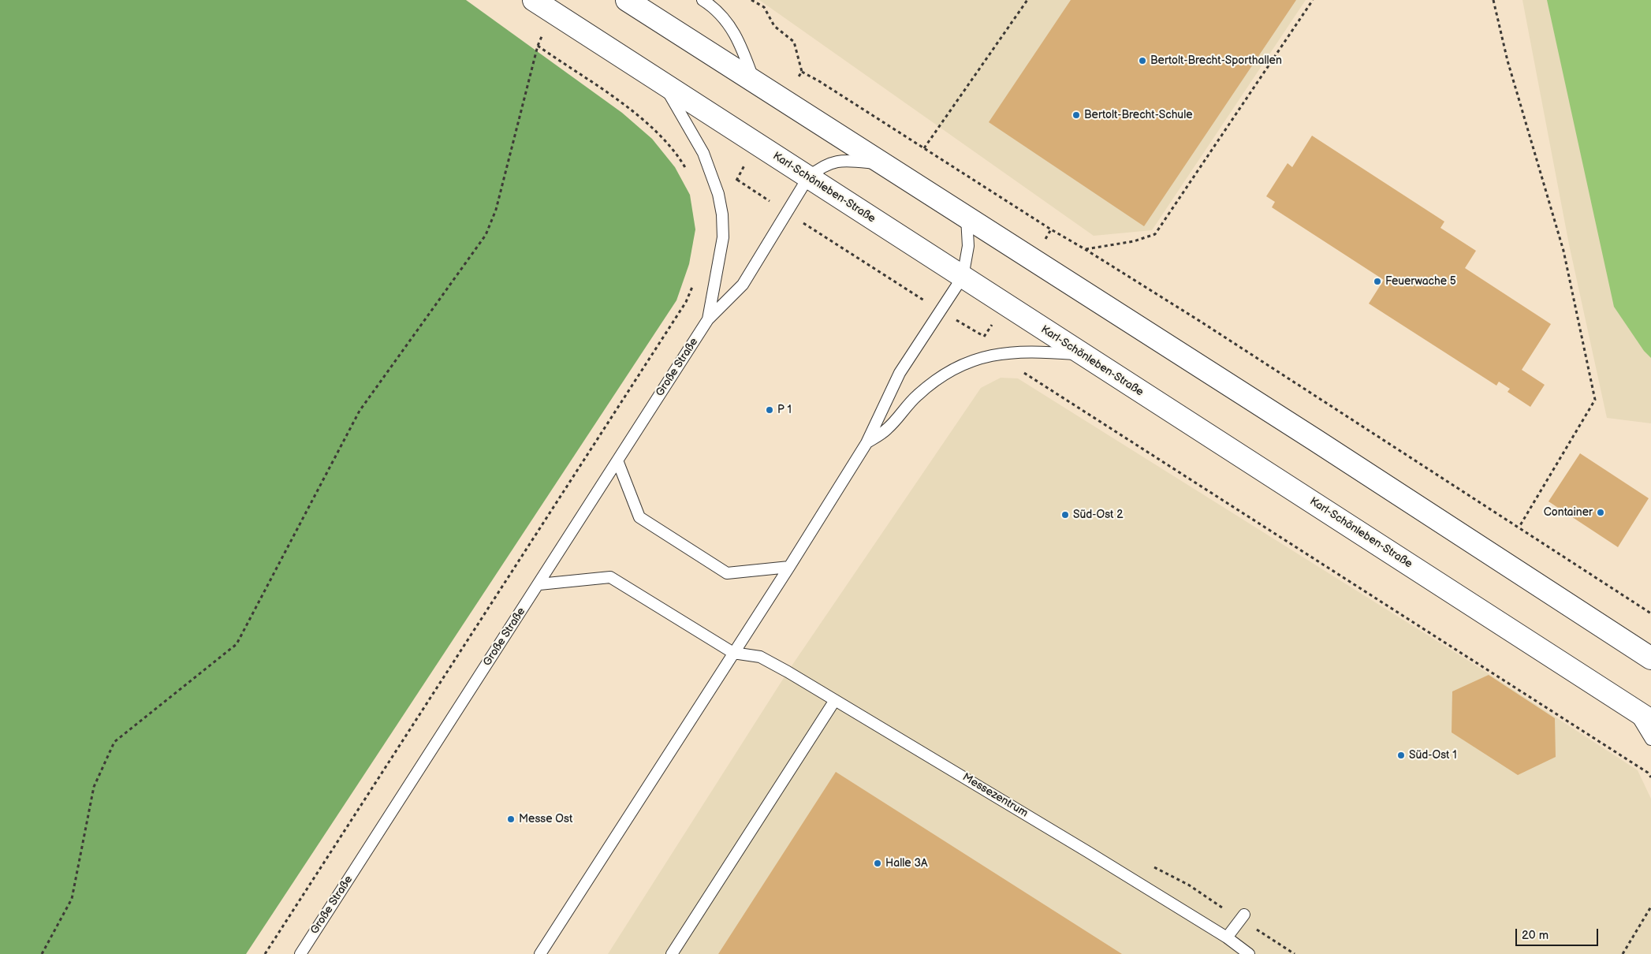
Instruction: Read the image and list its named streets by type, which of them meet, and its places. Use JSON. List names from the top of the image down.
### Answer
{
  "streets": {
    "main road": ["Karl-Schönleben-Straße"],
    "lane": ["Große Straße", "Messezentrum"]
  },
  "crossings": [
    ["Karl-Schönleben-Straße", "Große Straße"]
  ],
  "places": [
    "Bertolt-Brecht-Sporthallen",
    "Bertolt-Brecht-Schule",
    "Feuerwache 5",
    "P 1",
    "Container",
    "Süd-Ost 2",
    "Süd-Ost 1",
    "Messe Ost",
    "Halle 3A"
  ],
  "scale_bar": "20 m"
}
